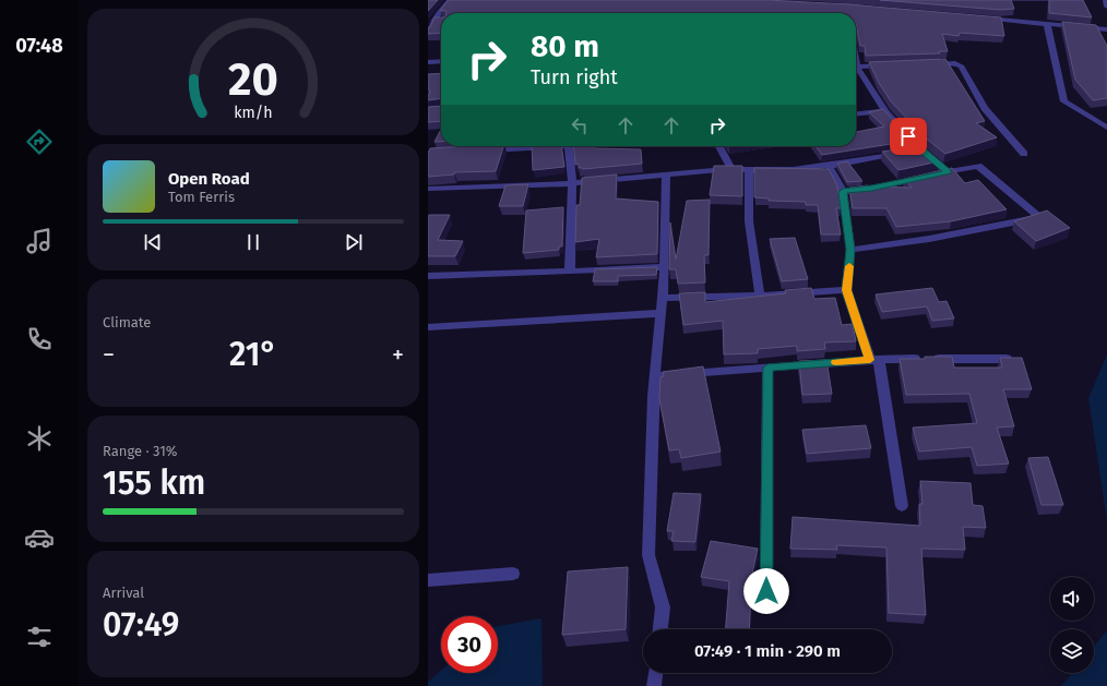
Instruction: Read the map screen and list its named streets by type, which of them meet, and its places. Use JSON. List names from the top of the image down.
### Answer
{
  "page": {
    "tabs": "07:48",
    "turn": ["80 m", "Turn right"],
    "song": ["Open Road", "Tom Ferris"],
    "tile": [
      "Climate",
      ["Range · 31%", "155 km"],
      ["Arrival", "07:49"]
    ],
    "heat": ["−", "21°", "+"],
    "limit": "30",
    "trip": "07:49 · 1 min · 290 m",
    "gauge": ["20", "km/h"]
  }
}
